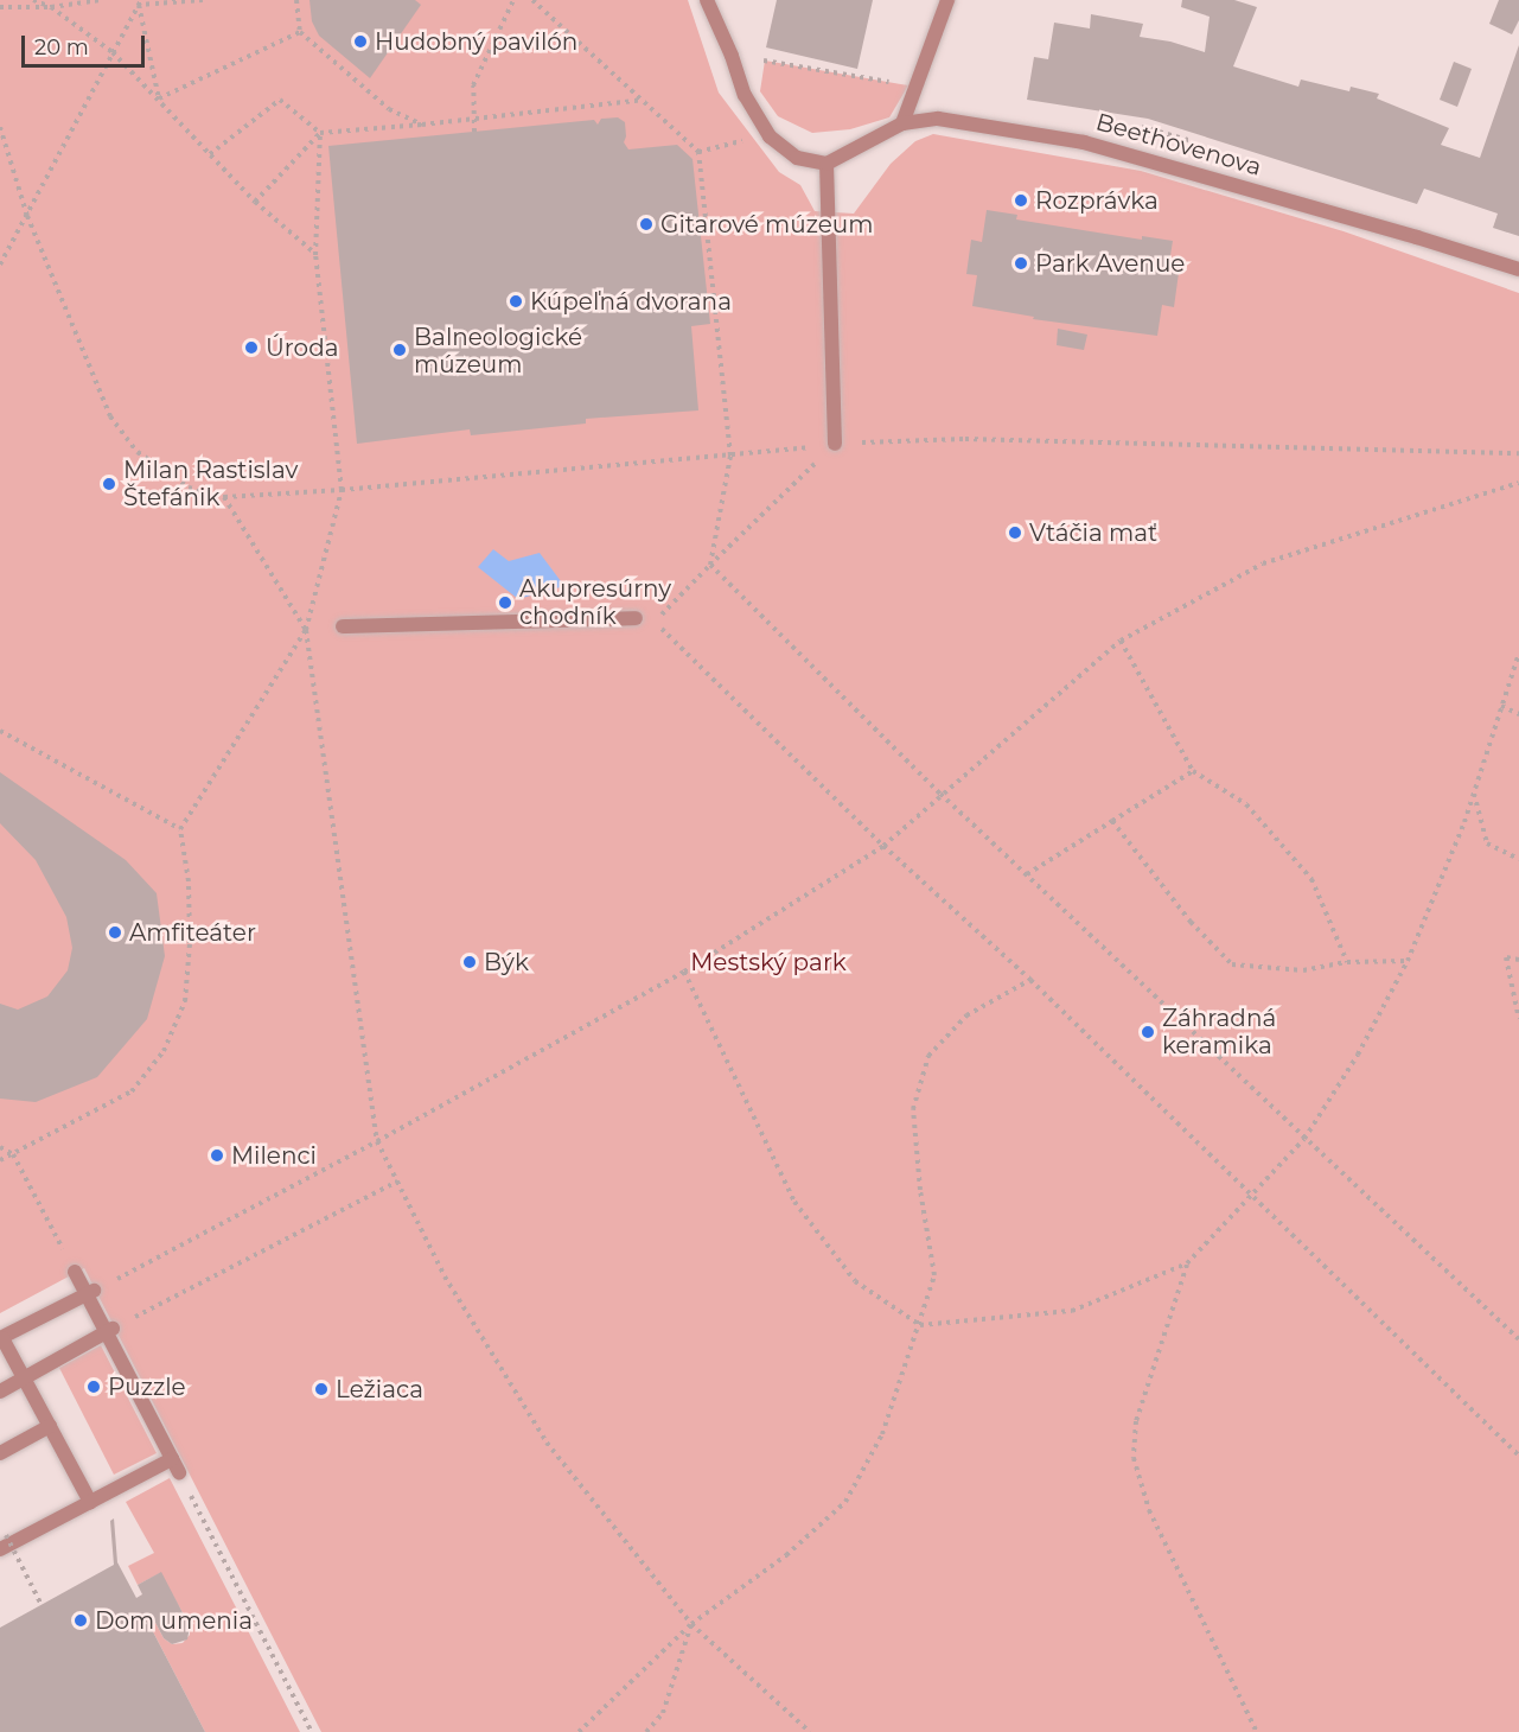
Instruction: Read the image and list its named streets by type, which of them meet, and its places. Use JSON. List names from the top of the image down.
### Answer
{
  "streets": {
    "street": ["Beethovenova"]
  },
  "parks": ["Mestský park"],
  "places": [
    "Hudobný pavilón",
    "Rozprávka",
    "Gitarové múzeum",
    "Park Avenue",
    "Kúpeľná dvorana",
    "Úroda",
    "Balneologické múzeum",
    "Milan Rastislav Štefánik",
    "Vtáčia mať",
    "Akupresúrny chodník",
    "Amfiteáter",
    "Býk",
    "Záhradná keramika",
    "Milenci",
    "Puzzle",
    "Ležiaca",
    "Dom umenia"
  ],
  "scale_bar": "20 m"
}
